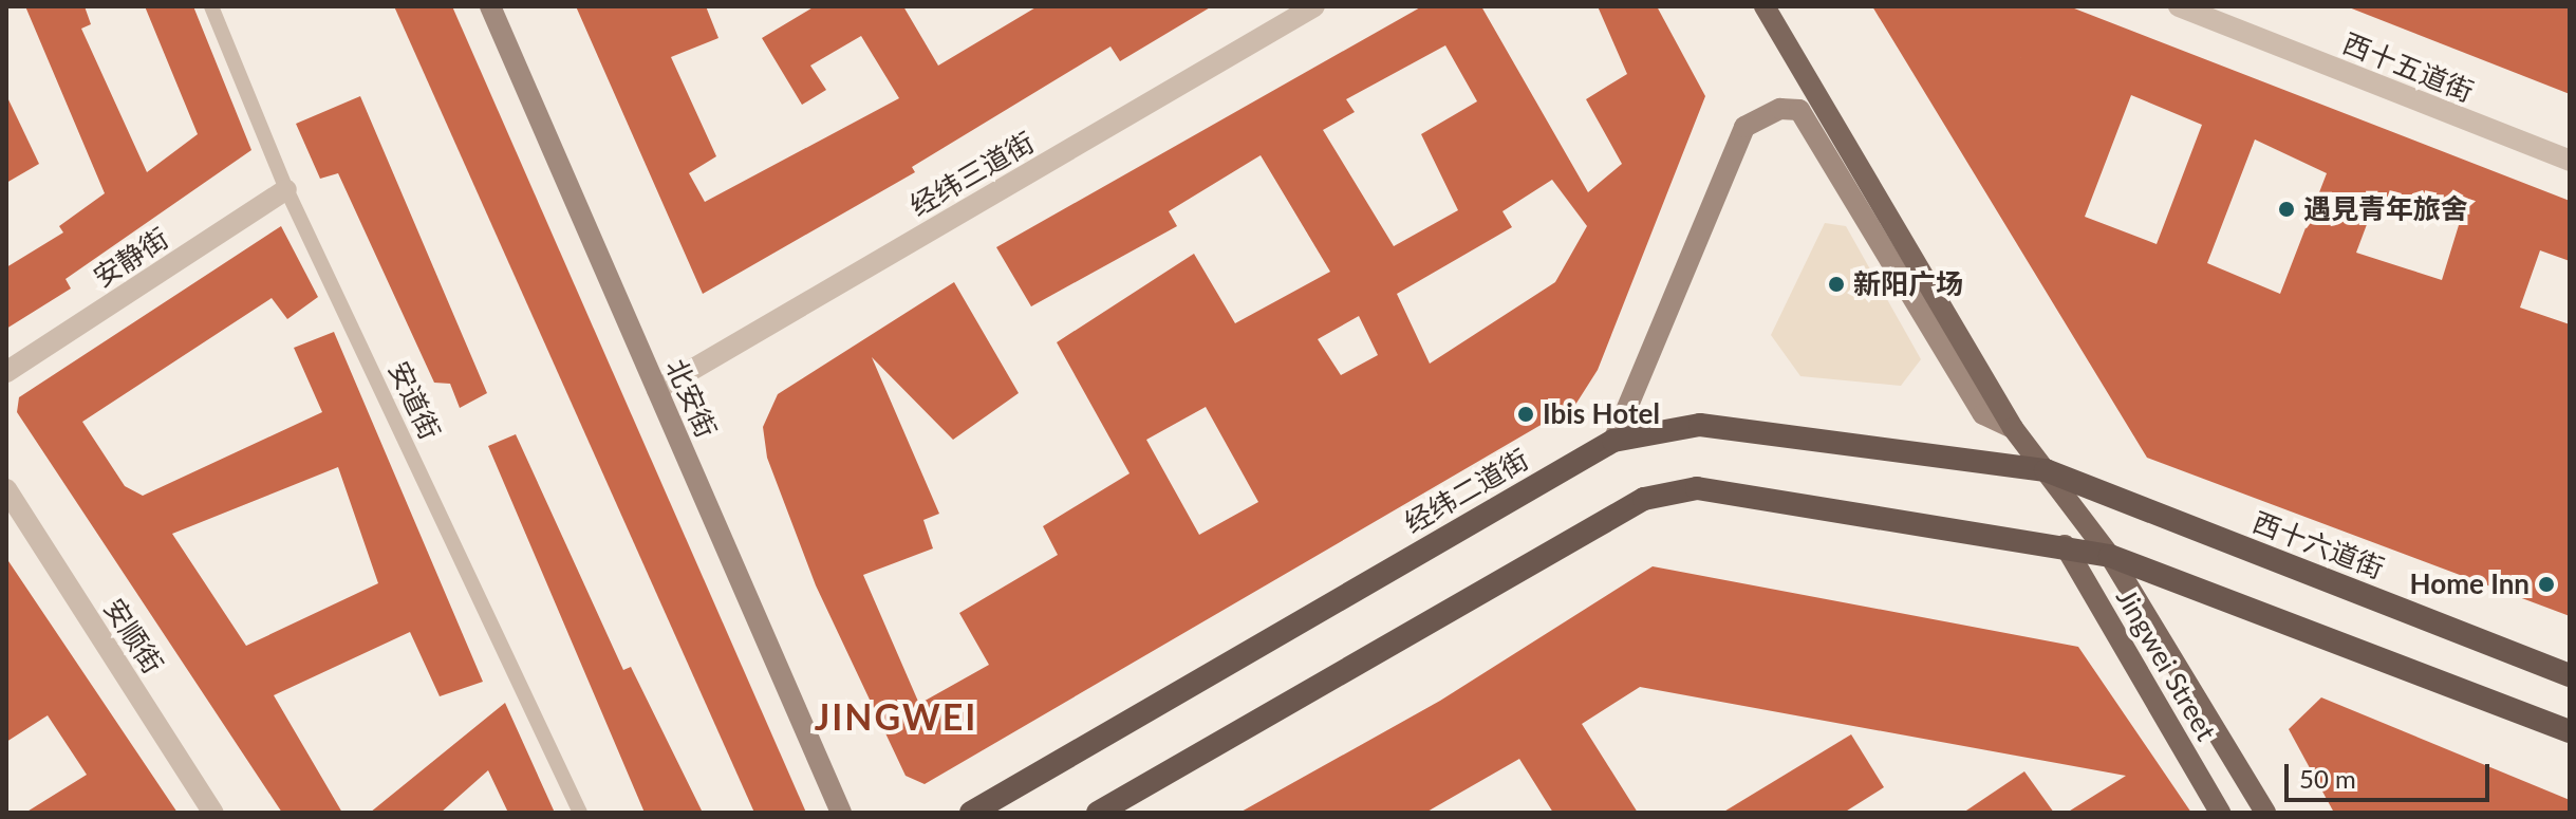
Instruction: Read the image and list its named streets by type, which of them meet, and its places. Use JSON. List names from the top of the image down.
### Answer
{
  "streets": {
    "highway": ["经纬二道街", "西十六道街"],
    "main road": ["北安街", "Jingwei Street"],
    "street": [
      "西十五道街",
      "经纬三道街",
      "安静街",
      "安顺街"
    ],
    "lane": ["安道街"]
  },
  "crossings": [
    ["经纬三道街", "北安街"],
    ["安静街", "安道街"],
    ["经纬二道街", "西十六道街"],
    ["经纬二道街", "Jingwei Street"],
    ["西十六道街", "Jingwei Street"]
  ],
  "districts": ["JINGWEI"],
  "places": [
    "遇見青年旅舍",
    "新阳广场",
    "Ibis Hotel",
    "Home Inn"
  ],
  "scale_bar": "50 m"
}
